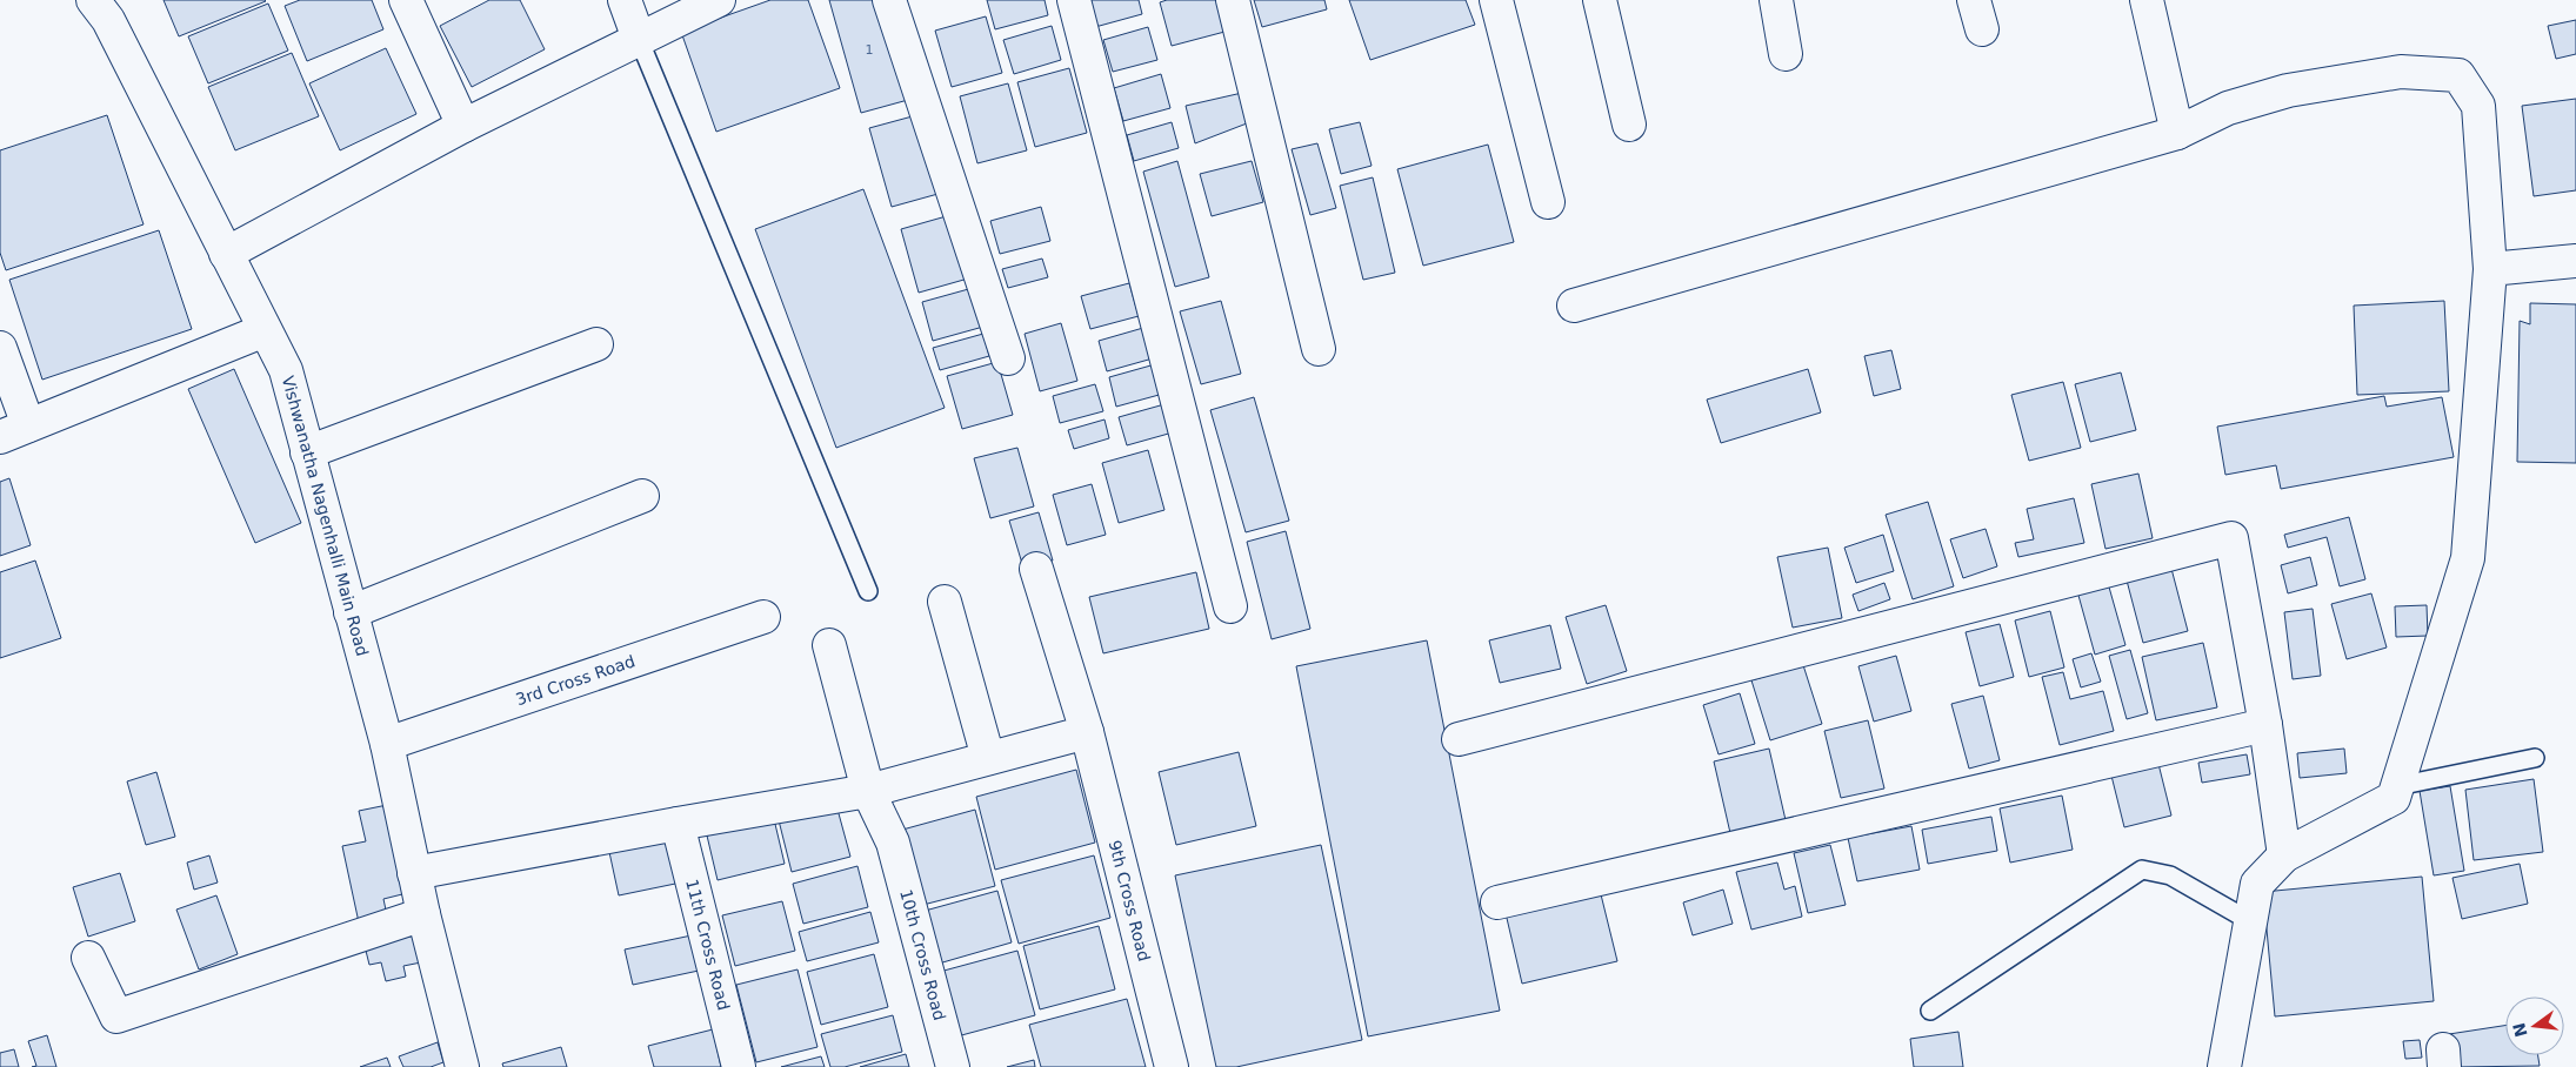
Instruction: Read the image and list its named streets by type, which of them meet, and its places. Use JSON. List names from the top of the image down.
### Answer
{
  "streets": {
    "street": [
      "Vishwanatha Nagenhalli Main Road",
      "3rd Cross Road",
      "9th Cross Road",
      "11th Cross Road",
      "10th Cross Road"
    ]
  },
  "crossings": [
    ["Vishwanatha Nagenhalli Main Road", "3rd Cross Road"]
  ],
  "house_numbers": ["1"],
  "north": "left"
}
